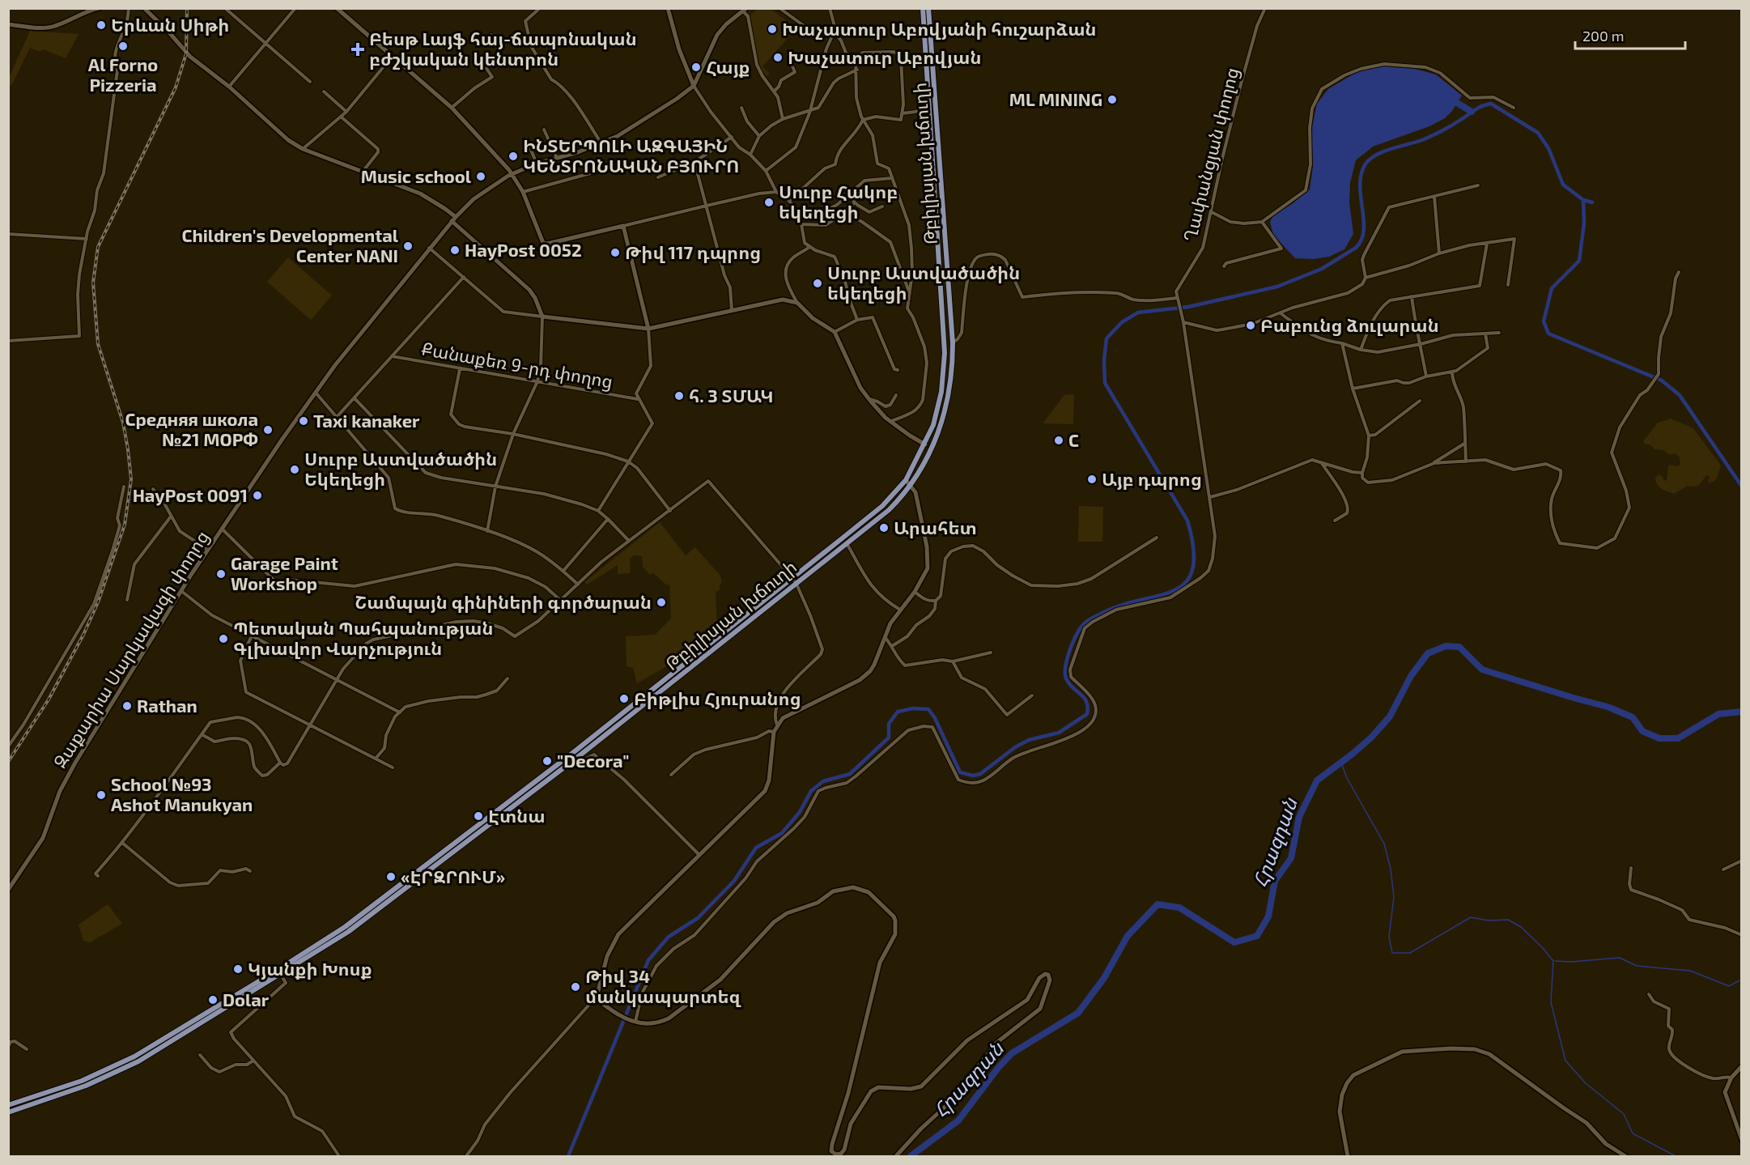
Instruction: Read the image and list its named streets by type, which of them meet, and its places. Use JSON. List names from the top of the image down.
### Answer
{
  "streets": {
    "main road": ["Թբիլիսյան խճուղի"],
    "street": ["Ղափանցյան փողոց", "Քանաքեռ 9-րդ փողոց", "Զաքարիա Սարկավագի փողոց"]
  },
  "water": ["Հրազդան"],
  "places": {
    "other": [
      "Երևան Սիթի",
      "Խաչատուր Աբովյանի հուշարձան",
      "Al Forno Pizzeria",
      "Խաչատուր Աբովյան",
      "Հայք",
      "ML MINING",
      "ԻՆՏԵՐՊՈԼԻ ԱԶԳԱՅԻՆ ԿԵՆՏՐՈՆԱԿԱՆ ԲՅՈՒՐՈ",
      "Music school",
      "Սուրբ Հակոբ եկեղեցի",
      "Children's Developmental Center NANI",
      "HayPost 0052",
      "Թիվ 117 դպրոց",
      "Սուրբ Աստվածածին եկեղեցի",
      "Բաբունց ձուլարան",
      "հ. 3 ՏՄԱԿ",
      "Taxi kanaker",
      "Средняя школа №21 МОРФ",
      "C",
      "Սուրբ Աստվածածին Եկեղեցի",
      "Այբ դպրոց",
      "HayPost 0091",
      "Արահետ",
      "Garage Paint Workshop",
      "Շամպայն գինիների գործարան",
      "Պետական Պահպանության Գլխավոր Վարչություն",
      "Բիթլիս Հյուրանոց",
      "Rathan",
      "\"Decora\"",
      "School №93 Ashot Manukyan",
      "Էտնա",
      "«ԷՐԶՐՈՒՄ»",
      "Կյանքի Խոսք",
      "Թիվ 34 մանկապարտեզ",
      "Dolar"
    ],
    "health": ["Բեսթ Լայֆ հայ-ճապոնական բժշկական կենտրոն"]
  },
  "scale_bar": "200 m"
}
